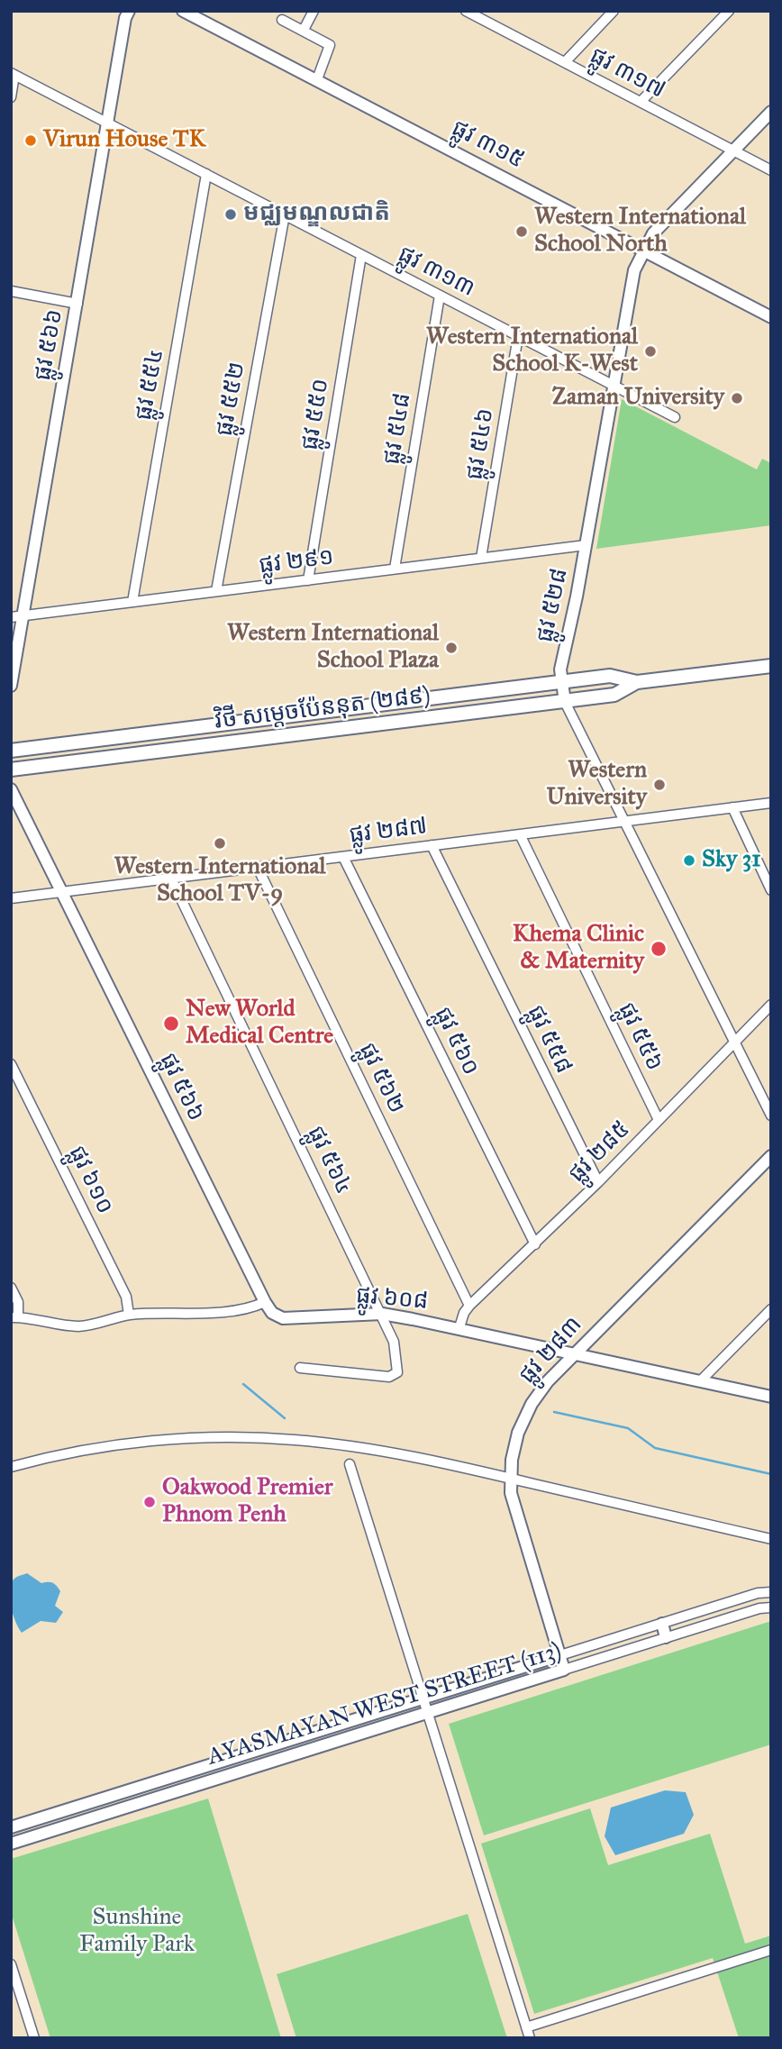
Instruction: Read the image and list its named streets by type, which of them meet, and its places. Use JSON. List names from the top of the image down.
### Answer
{
  "streets": {
    "main road": ["វិថី សម្តេចប៉ែននុត (២៨៩)"],
    "street": [
      "ផ្លូវ ៣១៧",
      "ផ្លូវ ៣១៥",
      "ផ្លូវ ៣១៣",
      "ផ្លូវ ៥៦៦",
      "ផ្លូវ ៥៥៤",
      "ផ្លូវ ៥៥២",
      "ផ្លូវ ៥៥០",
      "ផ្លូវ ៥៤៨",
      "ផ្លូវ ៥៤៦",
      "ផ្លូវ ២៩១",
      "ផ្លូវ ៥២៨",
      "ផ្លូវ ២៨៧",
      "ផ្លូវ ៥៥៦",
      "ផ្លូវ ៥៥៨",
      "ផ្លូវ ៥៦០",
      "ផ្លូវ ៥៦២",
      "ផ្លូវ ២៨៥",
      "ផ្លូវ ៥៦៤",
      "ផ្លូវ ៦១០",
      "ផ្លូវ ៦០៨",
      "ផ្លូវ ២៨៣",
      "AYASMAYAN WEST STREET (113)"
    ]
  },
  "crossings": [
    ["ផ្លូវ ៣១៧", "ផ្លូវ ៥២៨"],
    ["ផ្លូវ ៣១៥", "ផ្លូវ ៥២៨"],
    ["ផ្លូវ ៣១៣", "ផ្លូវ ៥៦៦"],
    ["ផ្លូវ ៣១៣", "ផ្លូវ ៥៥៤"],
    ["ផ្លូវ ៣១៣", "ផ្លូវ ៥៥២"],
    ["ផ្លូវ ៣១៣", "ផ្លូវ ៥៥០"],
    ["ផ្លូវ ៣១៣", "ផ្លូវ ៥៤៨"],
    ["ផ្លូវ ៣១៣", "ផ្លូវ ៥៤៦"],
    ["ផ្លូវ ៣១៣", "ផ្លូវ ៥២៨"],
    ["ផ្លូវ ៥៦៦", "ផ្លូវ ២៩១"],
    ["ផ្លូវ ៥៦៦", "ផ្លូវ ២៨៧"],
    ["ផ្លូវ ៥៦៦", "ផ្លូវ ៦០៨"],
    ["ផ្លូវ ៥៥៤", "ផ្លូវ ២៩១"],
    ["ផ្លូវ ៥៥២", "ផ្លូវ ២៩១"],
    ["ផ្លូវ ៥៥០", "ផ្លូវ ២៩១"],
    ["ផ្លូវ ៥៤៨", "ផ្លូវ ២៩១"],
    ["ផ្លូវ ៥៤៦", "ផ្លូវ ២៩១"],
    ["ផ្លូវ ២៩១", "ផ្លូវ ៥២៨"],
    ["ផ្លូវ ៥២៨", "វិថី សម្តេចប៉ែននុត (២៨៩)"],
    ["ផ្លូវ ៥២៨", "ផ្លូវ ២៨៧"],
    ["ផ្លូវ ៥២៨", "ផ្លូវ ២៨៥"],
    ["ផ្លូវ ២៨៧", "ផ្លូវ ៥៥៦"],
    ["ផ្លូវ ២៨៧", "ផ្លូវ ៥៥៨"],
    ["ផ្លូវ ២៨៧", "ផ្លូវ ៥៦០"],
    ["ផ្លូវ ២៨៧", "ផ្លូវ ៥៦២"],
    ["ផ្លូវ ២៨៧", "ផ្លូវ ៥៦៤"],
    ["ផ្លូវ ៥៥៦", "ផ្លូវ ២៨៥"],
    ["ផ្លូវ ៥៥៨", "ផ្លូវ ២៨៥"],
    ["ផ្លូវ ៥៦០", "ផ្លូវ ២៨៥"],
    ["ផ្លូវ ៥៦២", "ផ្លូវ ២៨៥"],
    ["ផ្លូវ ២៨៥", "ផ្លូវ ៦០៨"],
    ["ផ្លូវ ៥៦៤", "ផ្លូវ ៦០៨"],
    ["ផ្លូវ ៦០៨", "ផ្លូវ ២៨៣"],
    ["ផ្លូវ ២៨៣", "AYASMAYAN WEST STREET (113)"]
  ],
  "parks": ["Sunshine Family Park"],
  "places": [
    "Virun House TK",
    "មជ្ឈមណ្ឌលជាតិ",
    "Western International School North",
    "Western International School K-West",
    "Zaman University",
    "Western International School Plaza",
    "Western University",
    "Western International School TV-9",
    "Sky 31",
    "Khema Clinic & Maternity",
    "New World Medical Centre",
    "Oakwood Premier Phnom Penh"
  ]
}
